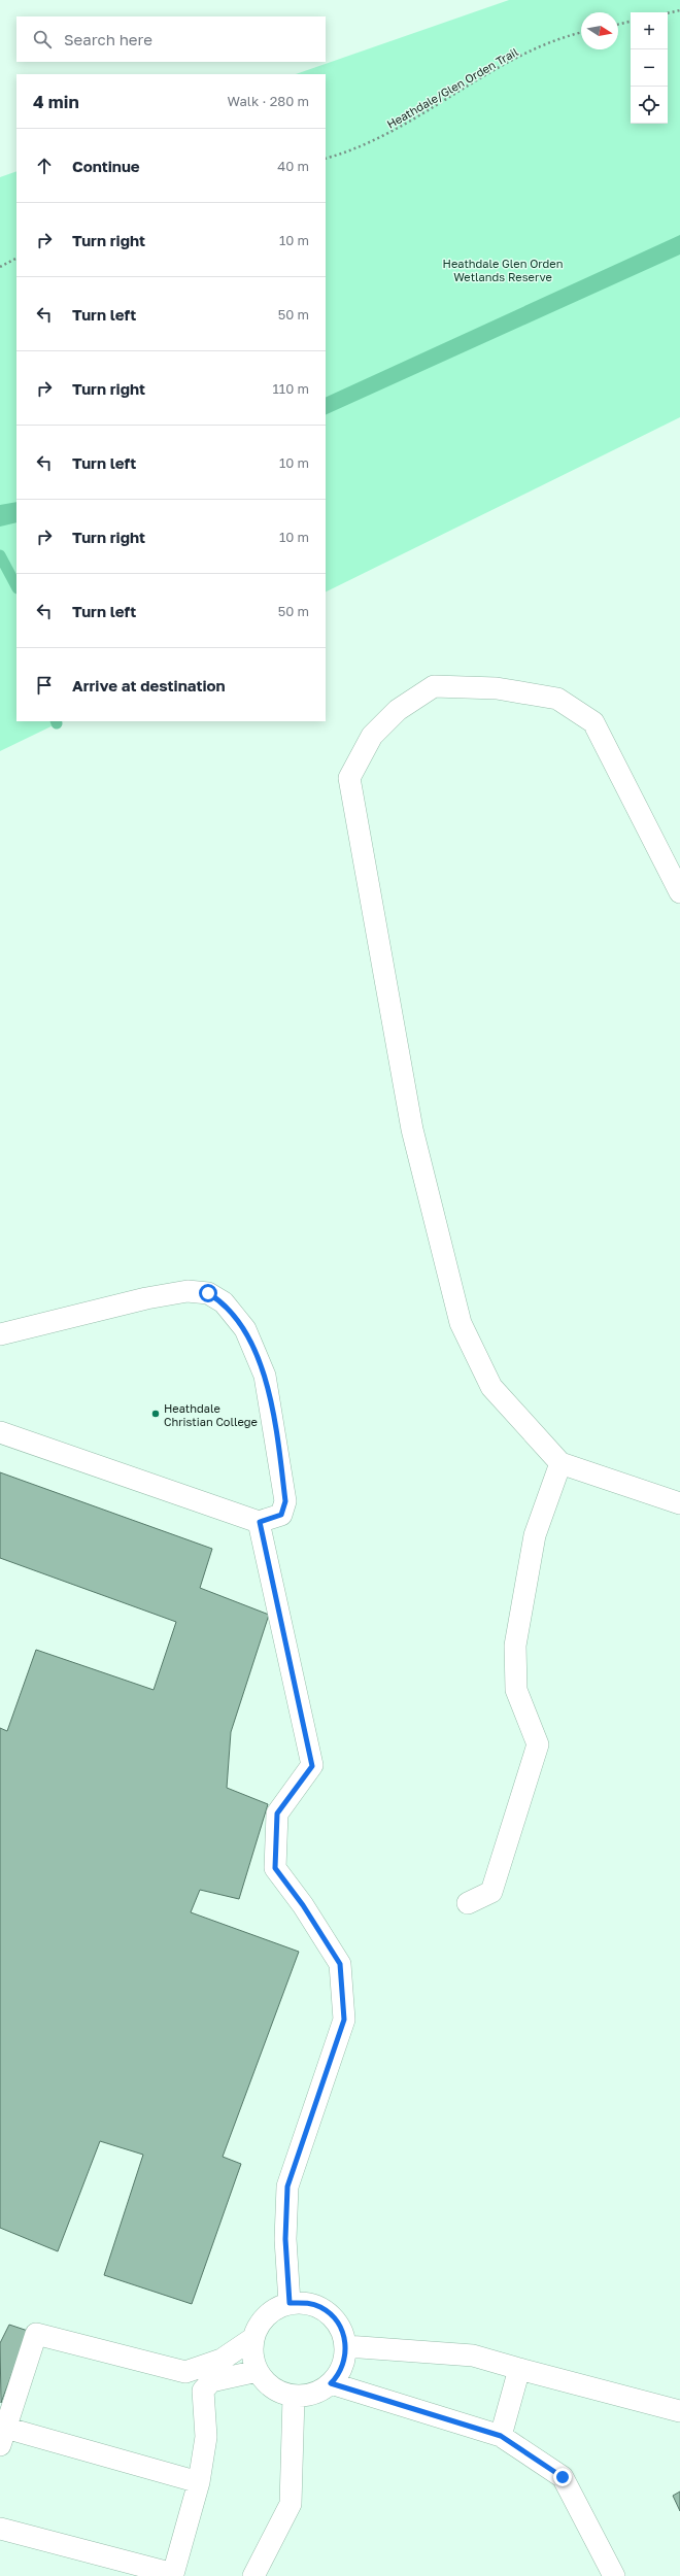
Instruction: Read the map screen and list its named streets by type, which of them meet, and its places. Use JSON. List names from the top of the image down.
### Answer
{
  "streets": {
    "path": ["Heathdale/Glen Orden Trail"]
  },
  "parks": ["Heathdale Glen Orden Wetlands Reserve"],
  "places": ["Heathdale Christian College"],
  "north": "right",
  "page": {
    "map_buttons": ["+", "−"],
    "search": "Search here",
    "heading": ["4 min", "Walk · 280 m"],
    "list": [
      ["Continue", "40 m"],
      ["Turn right", "10 m"],
      ["Turn left", "50 m"],
      ["Turn right", "110 m"],
      ["Turn left", "10 m"],
      ["Turn right", "10 m"],
      ["Turn left", "50 m"],
      "Arrive at destination"
    ]
  }
}
